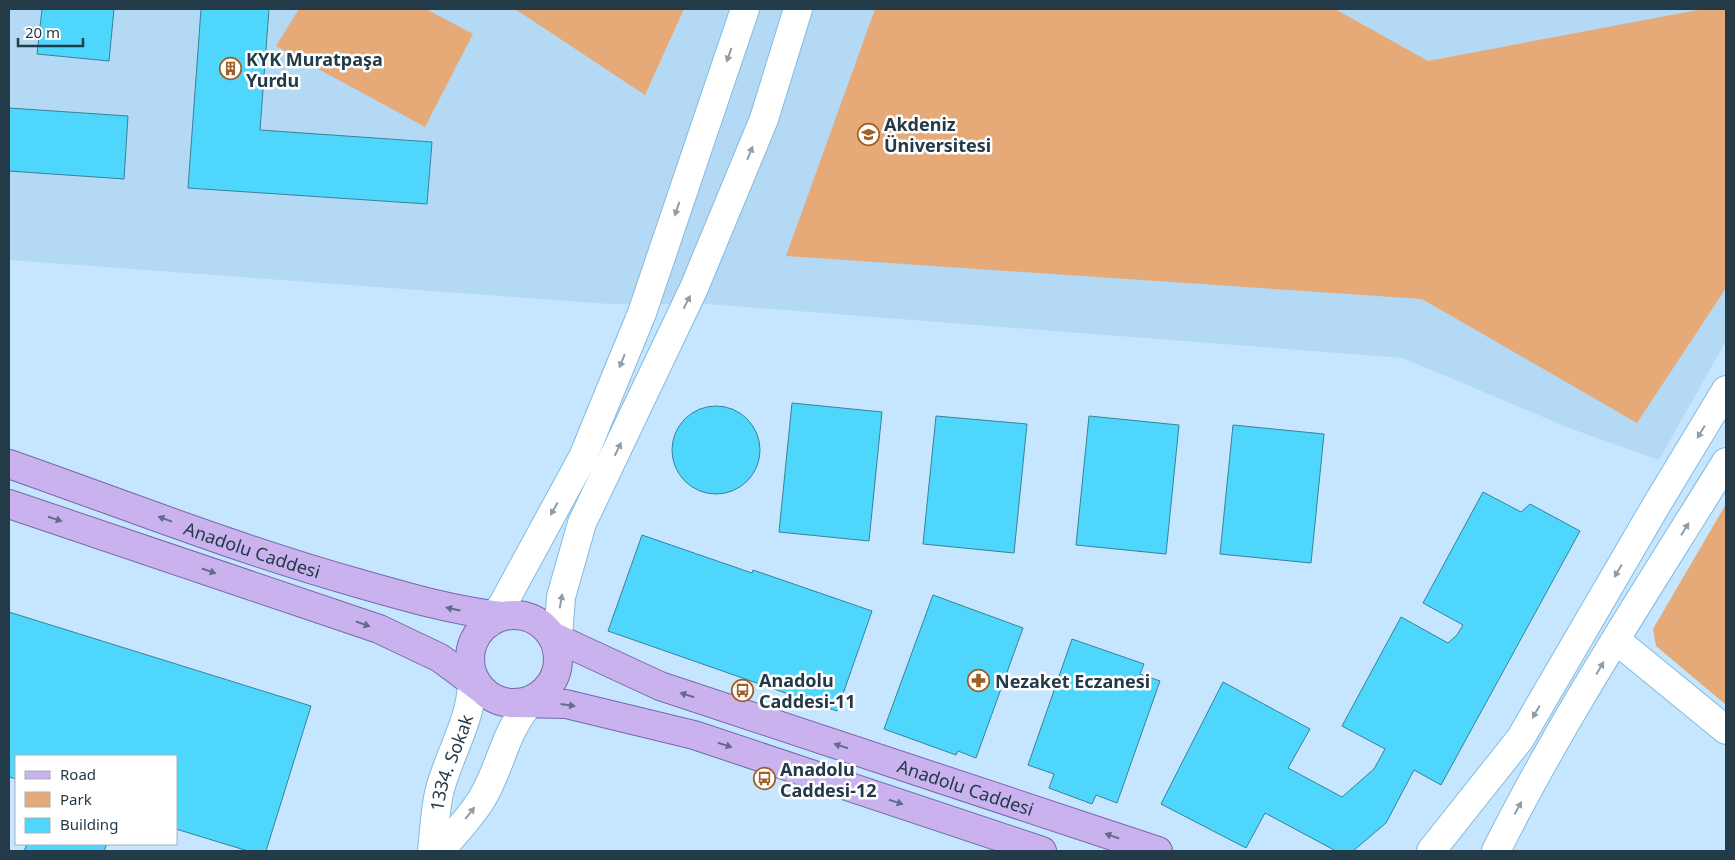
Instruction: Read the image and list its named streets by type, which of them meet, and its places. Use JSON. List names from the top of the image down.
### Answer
{
  "streets": {
    "main road": ["Anadolu Caddesi"],
    "street": ["1334. Sokak"]
  },
  "crossings": [
    ["Anadolu Caddesi", "1334. Sokak"]
  ],
  "places": {
    "building": ["KYK Muratpaşa Yurdu"],
    "school or university": ["Akdeniz Üniversitesi"],
    "pharmacy": ["Nezaket Eczanesi"],
    "bus stop": ["Anadolu Caddesi-11", "Anadolu Caddesi-12"]
  },
  "legend": ["Road", "Park", "Building"],
  "scale_bar": "20 m"
}
